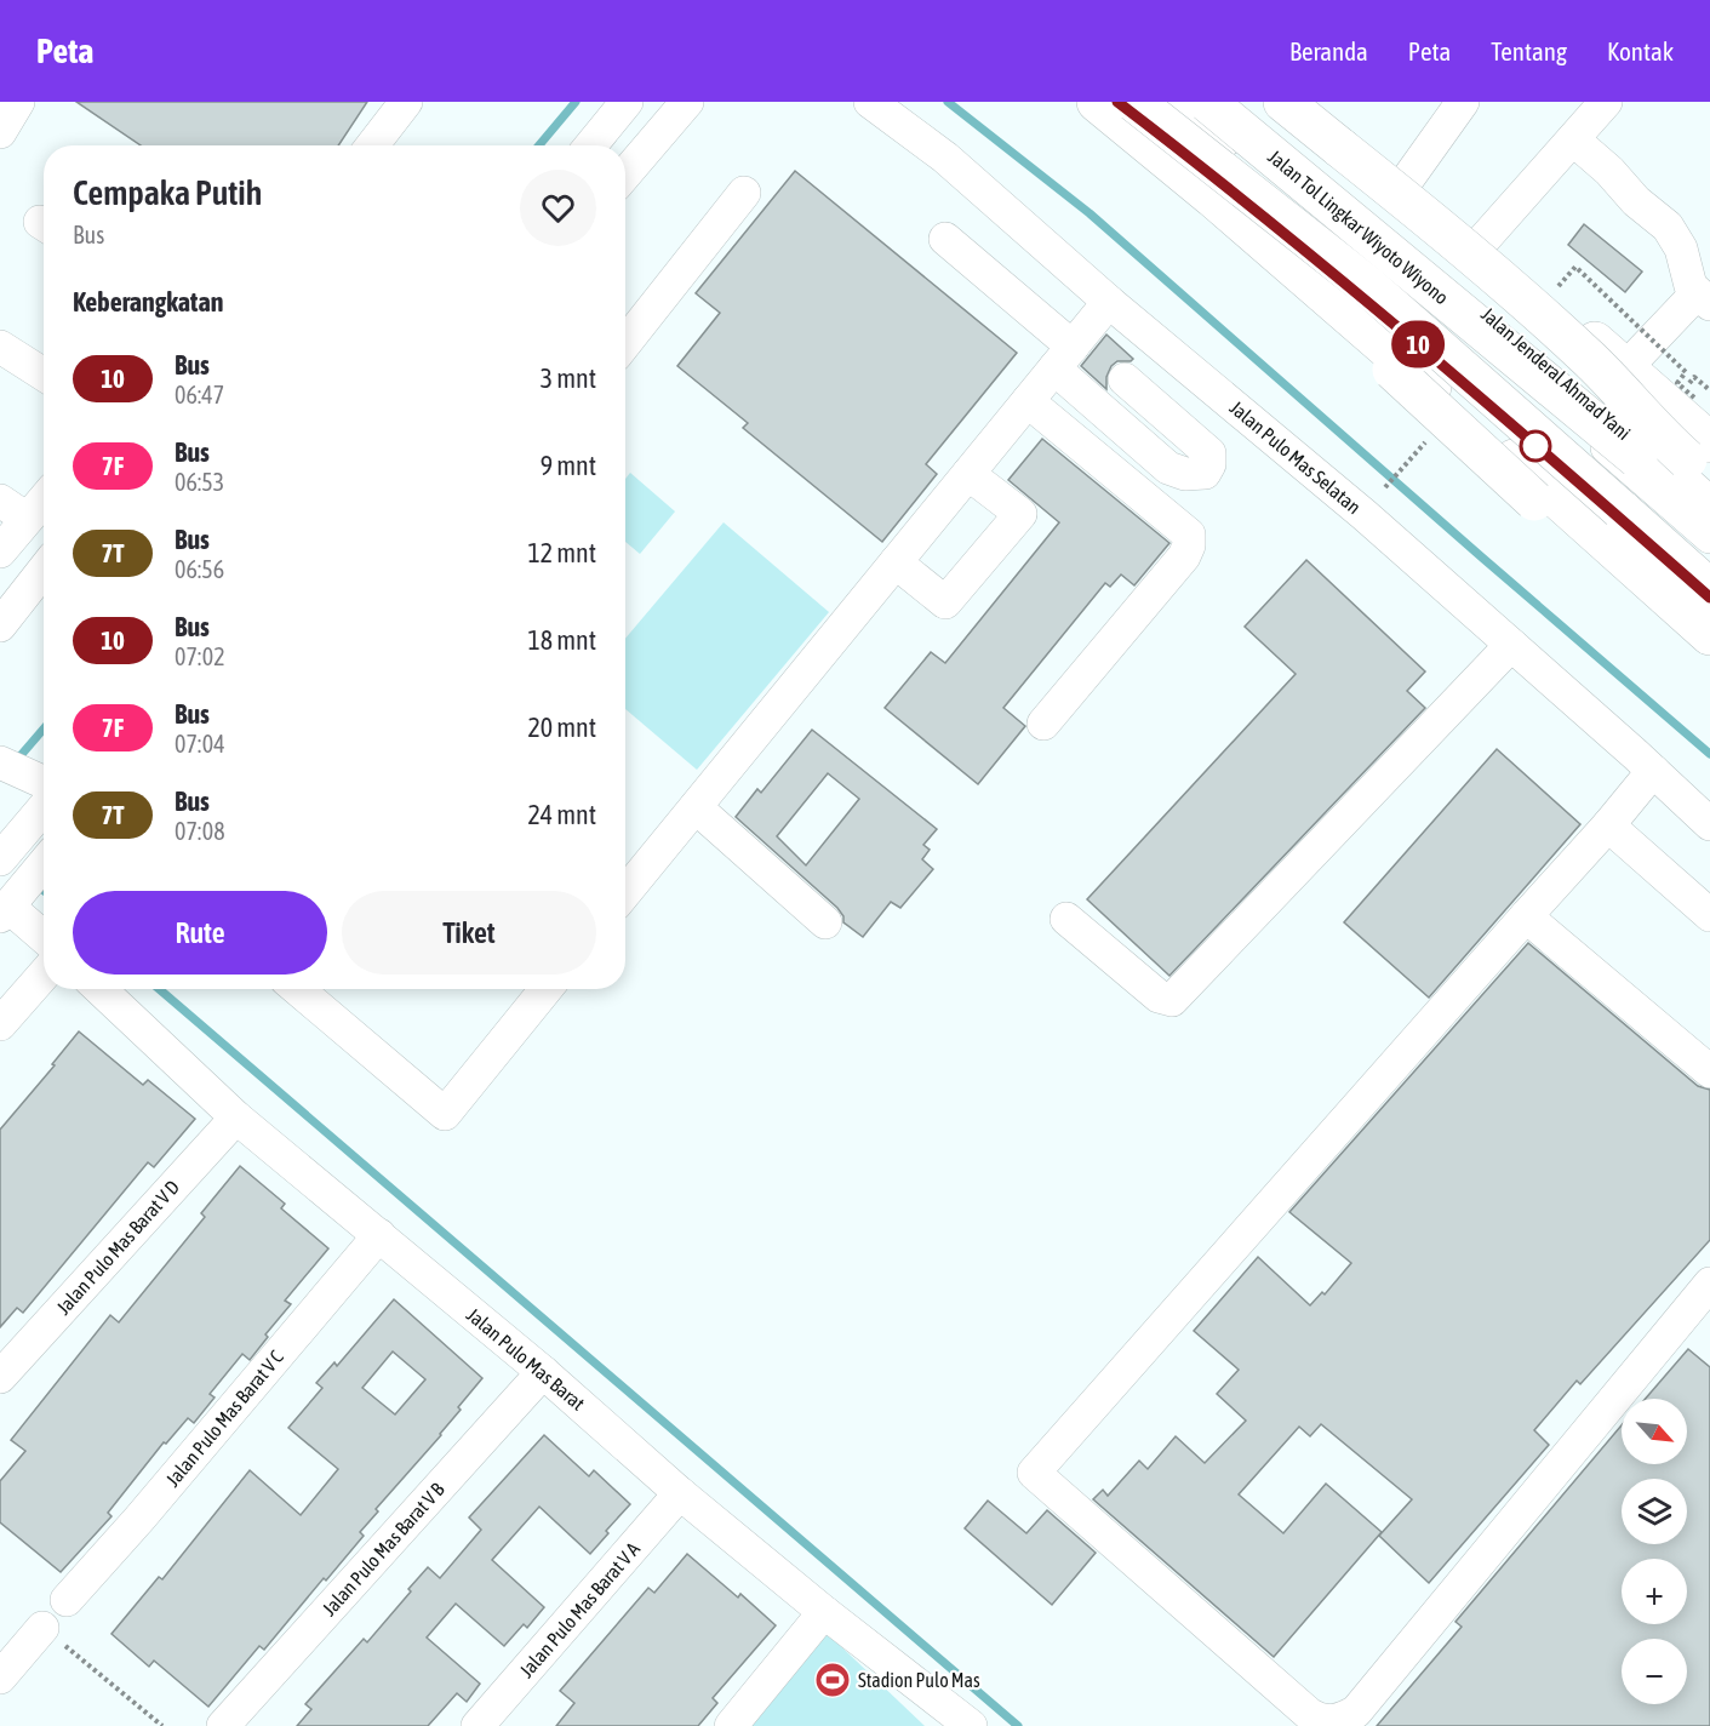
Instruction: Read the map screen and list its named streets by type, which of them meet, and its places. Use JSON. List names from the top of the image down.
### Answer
{
  "streets": {
    "main road": ["Jalan Tol Lingkar Wiyoto Wiyono", "Jalan Jenderal Ahmad Yani"],
    "street": [
      "Jalan Pulo Mas Selatan",
      "Jalan Pulo Mas Barat V D",
      "Jalan Pulo Mas Barat",
      "Jalan Pulo Mas Barat V C",
      "Jalan Pulo Mas Barat V B",
      "Jalan Pulo Mas Barat V A"
    ]
  },
  "crossings": [
    ["Jalan Pulo Mas Barat V D", "Jalan Pulo Mas Barat"],
    ["Jalan Pulo Mas Barat", "Jalan Pulo Mas Barat V C"],
    ["Jalan Pulo Mas Barat", "Jalan Pulo Mas Barat V B"],
    ["Jalan Pulo Mas Barat", "Jalan Pulo Mas Barat V A"]
  ],
  "places": {
    "sports": ["Stadion Pulo Mas"]
  },
  "lines": ["bus line 10"],
  "north": "bottom right",
  "page": {
    "header": "Peta",
    "nav": [
      "Beranda",
      "Peta",
      "Tentang",
      "Kontak"
    ],
    "on_map": "10",
    "heading": [
      ["Cempaka Putih", "Bus"],
      "Keberangkatan"
    ],
    "list": [
      {
        "mark": "10",
        "name": "Bus",
        "note": "06:47",
        "value": "3 mnt"
      },
      {
        "mark": "7F",
        "name": "Bus",
        "note": "06:53",
        "value": "9 mnt"
      },
      {
        "mark": "7T",
        "name": "Bus",
        "note": "06:56",
        "value": "12 mnt"
      },
      {
        "mark": "10",
        "name": "Bus",
        "note": "07:02",
        "value": "18 mnt"
      },
      {
        "mark": "7F",
        "name": "Bus",
        "note": "07:04",
        "value": "20 mnt"
      },
      {
        "mark": "7T",
        "name": "Bus",
        "note": "07:08",
        "value": "24 mnt"
      }
    ],
    "buttons": ["Rute", "Tiket"],
    "map_buttons": ["+", "−"]
  }
}
